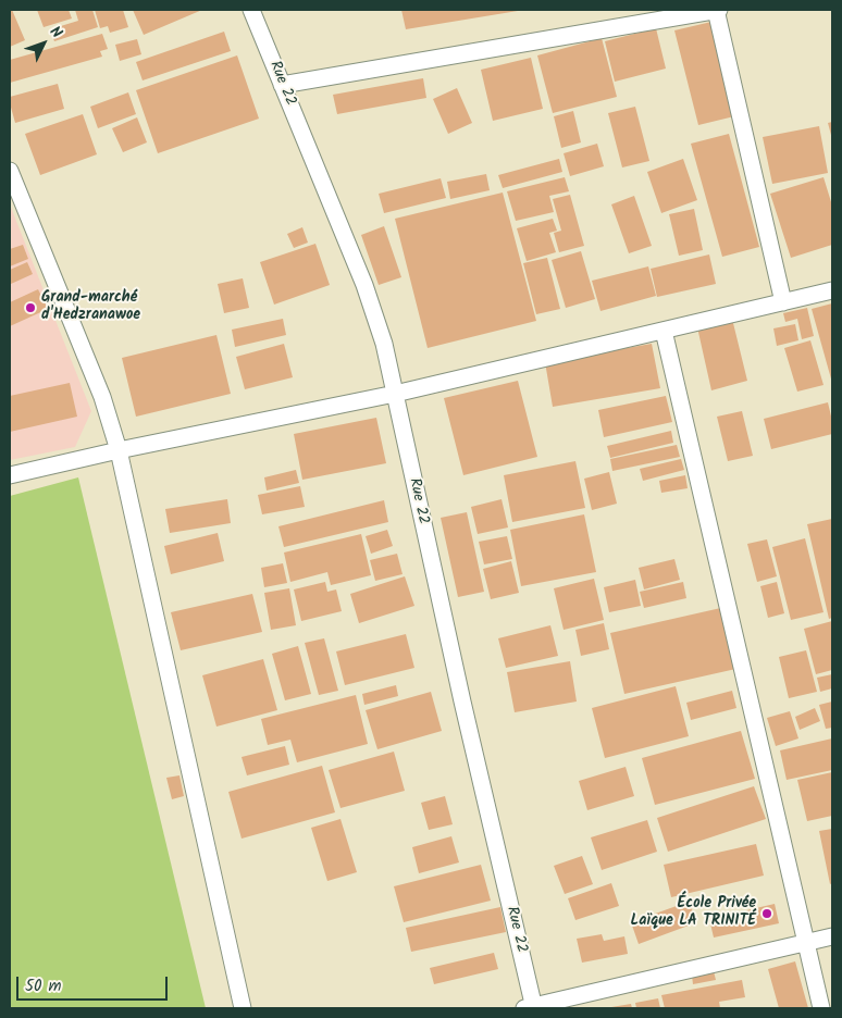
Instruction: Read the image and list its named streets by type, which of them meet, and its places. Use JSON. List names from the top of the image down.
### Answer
{
  "streets": {
    "street": ["Rue 22"]
  },
  "places": ["Grand-marché d'Hedzranawoe", "École Privée Laïque LA TRINITÉ"],
  "scale_bar": "50 m",
  "north": "top right"
}
